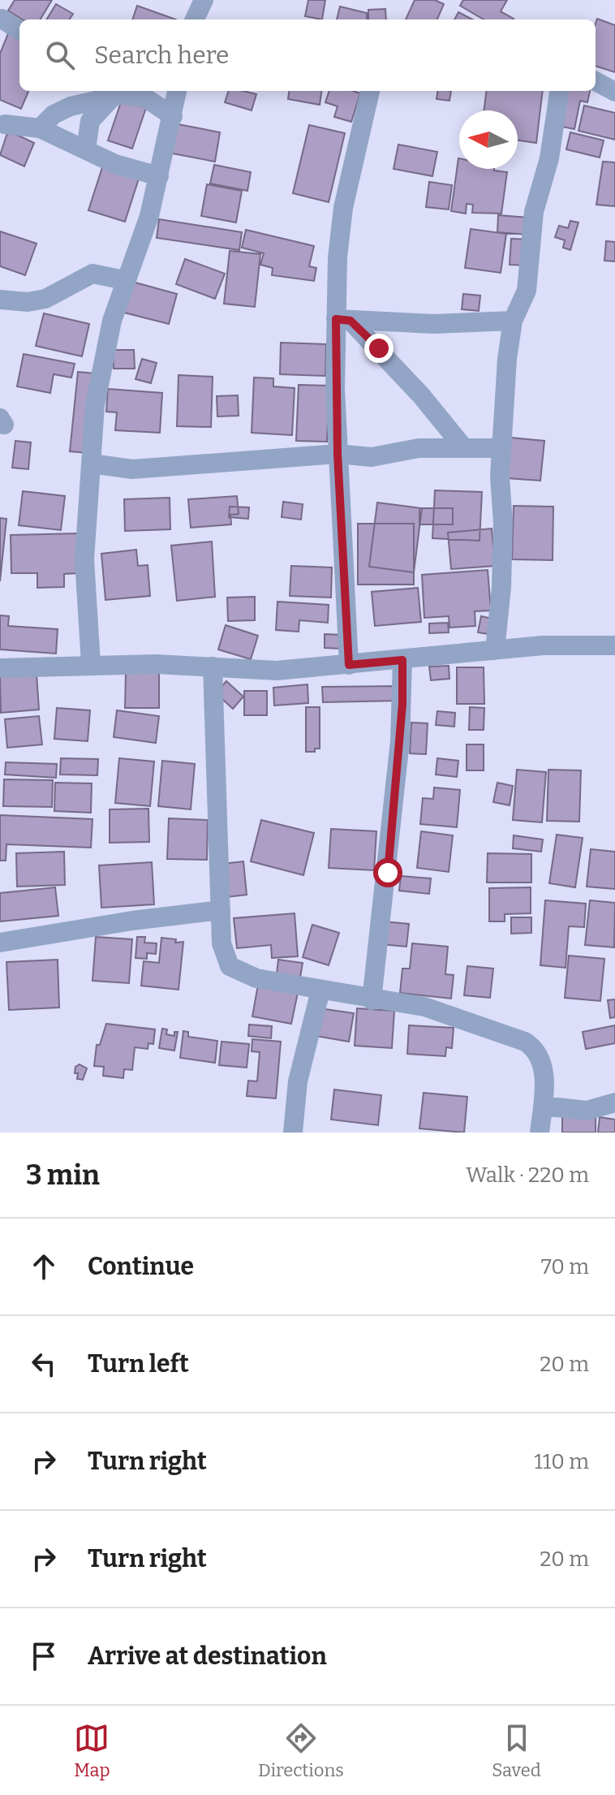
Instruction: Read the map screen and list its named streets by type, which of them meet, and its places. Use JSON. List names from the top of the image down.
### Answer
{
  "north": "left",
  "page": {
    "search": "Search here",
    "heading": ["3 min", "Walk · 220 m"],
    "list": [
      ["Continue", "70 m"],
      ["Turn left", "20 m"],
      ["Turn right", "110 m"],
      ["Turn right", "20 m"],
      "Arrive at destination"
    ],
    "nav": ["Map", "Directions", "Saved"]
  }
}
